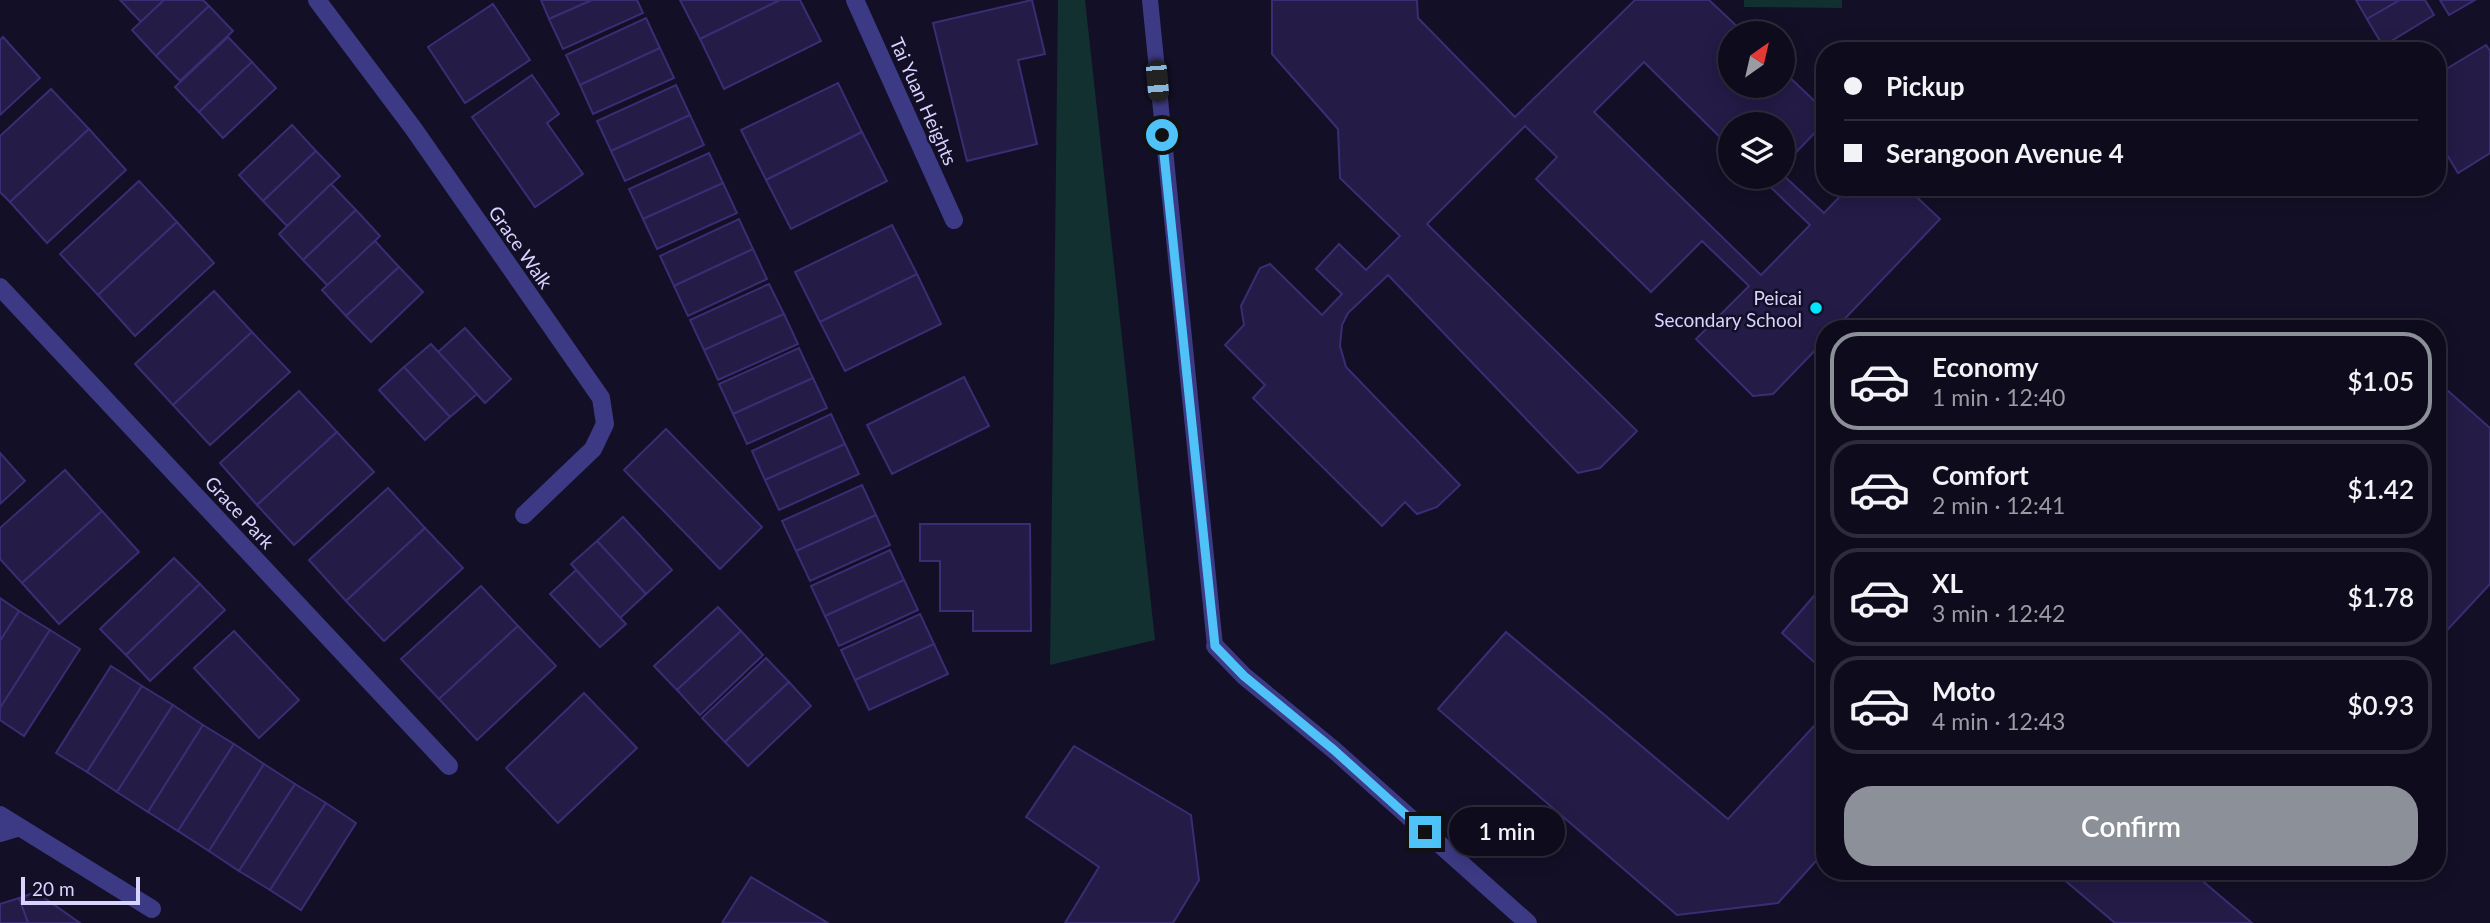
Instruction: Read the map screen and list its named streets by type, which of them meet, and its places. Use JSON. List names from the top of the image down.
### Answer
{
  "streets": {
    "street": ["Tai Yuan Heights", "Grace Walk", "Grace Park"]
  },
  "places": ["Peicai Secondary School"],
  "scale_bar": "20 m",
  "north": "top right",
  "page": {
    "banner": ["Pickup", "Serangoon Avenue 4"],
    "list": [
      {
        "name": "Economy",
        "note": "1 min · 12:40",
        "value": "$1.05"
      },
      {
        "name": "Comfort",
        "note": "2 min · 12:41",
        "value": "$1.42"
      },
      {
        "name": "XL",
        "note": "3 min · 12:42",
        "value": "$1.78"
      },
      {
        "name": "Moto",
        "note": "4 min · 12:43",
        "value": "$0.93"
      }
    ],
    "buttons": "Confirm",
    "bubble": "1 min",
    "scale": "20 m"
  }
}
